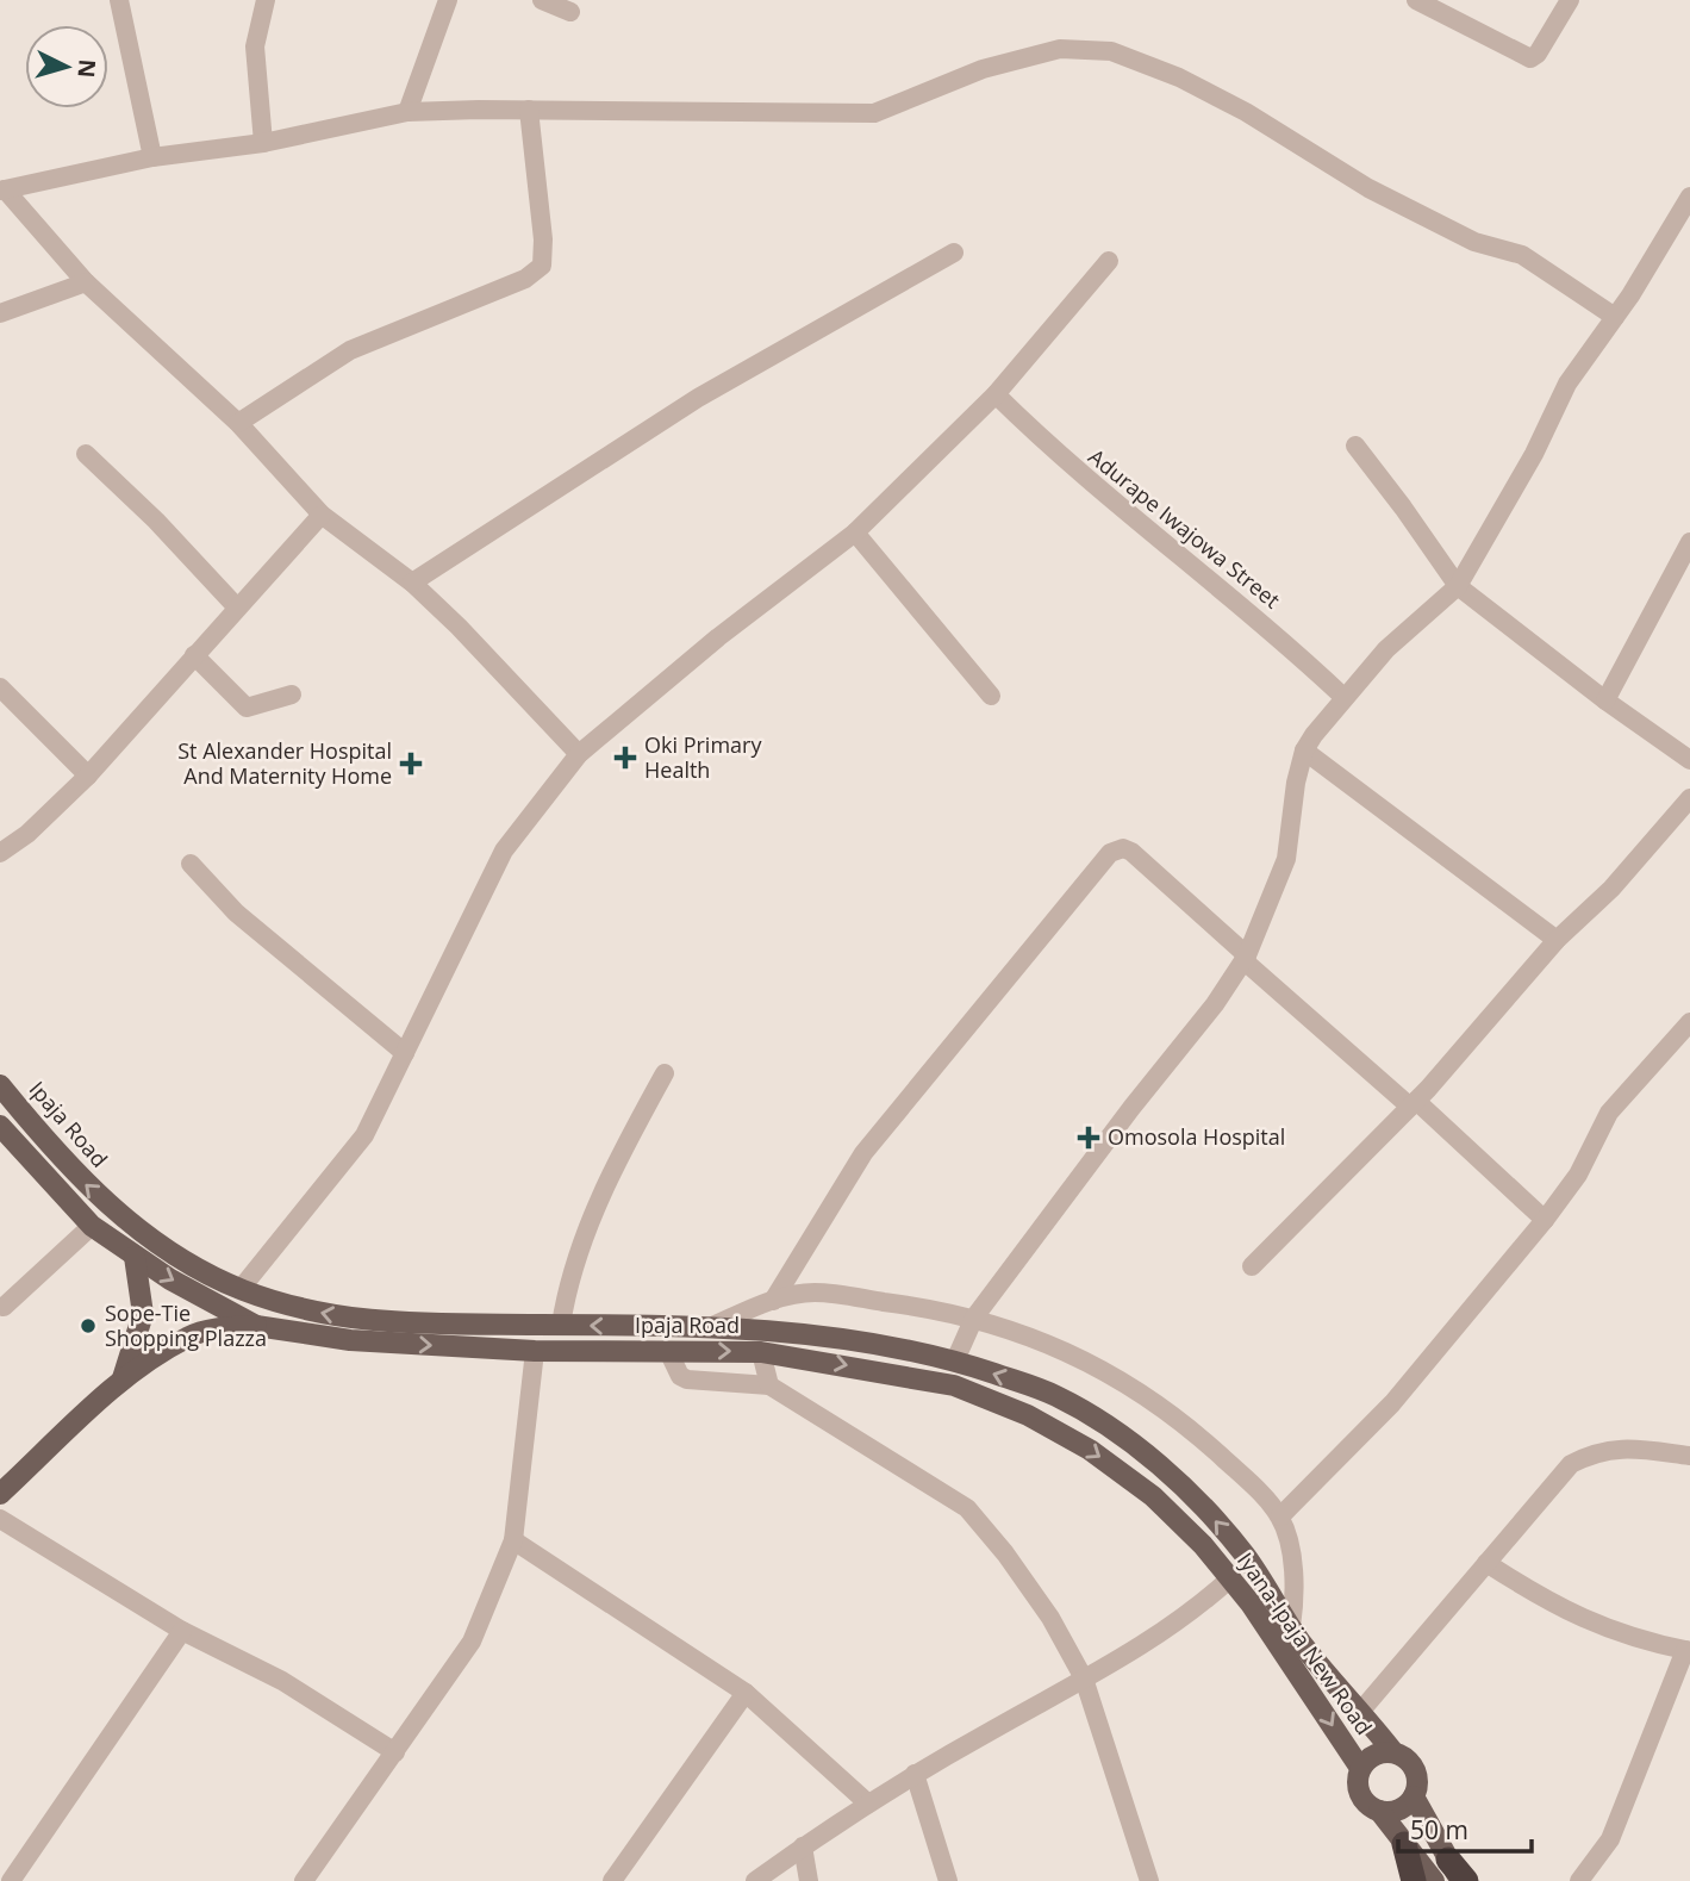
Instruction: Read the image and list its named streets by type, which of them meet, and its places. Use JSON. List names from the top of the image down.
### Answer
{
  "streets": {
    "main road": ["Ipaja Road", "Iyana-Ipaja New Road"],
    "street": ["Adurape Iwajowa Street"]
  },
  "crossings": [
    ["Ipaja Road", "Iyana-Ipaja New Road"]
  ],
  "places": {
    "health": ["Oki Primary Health", "St Alexander Hospital And Maternity Home", "Omosola Hospital"],
    "other": ["Sope-Tie Shopping Plazza"]
  },
  "scale_bar": "50 m",
  "north": "right"
}
